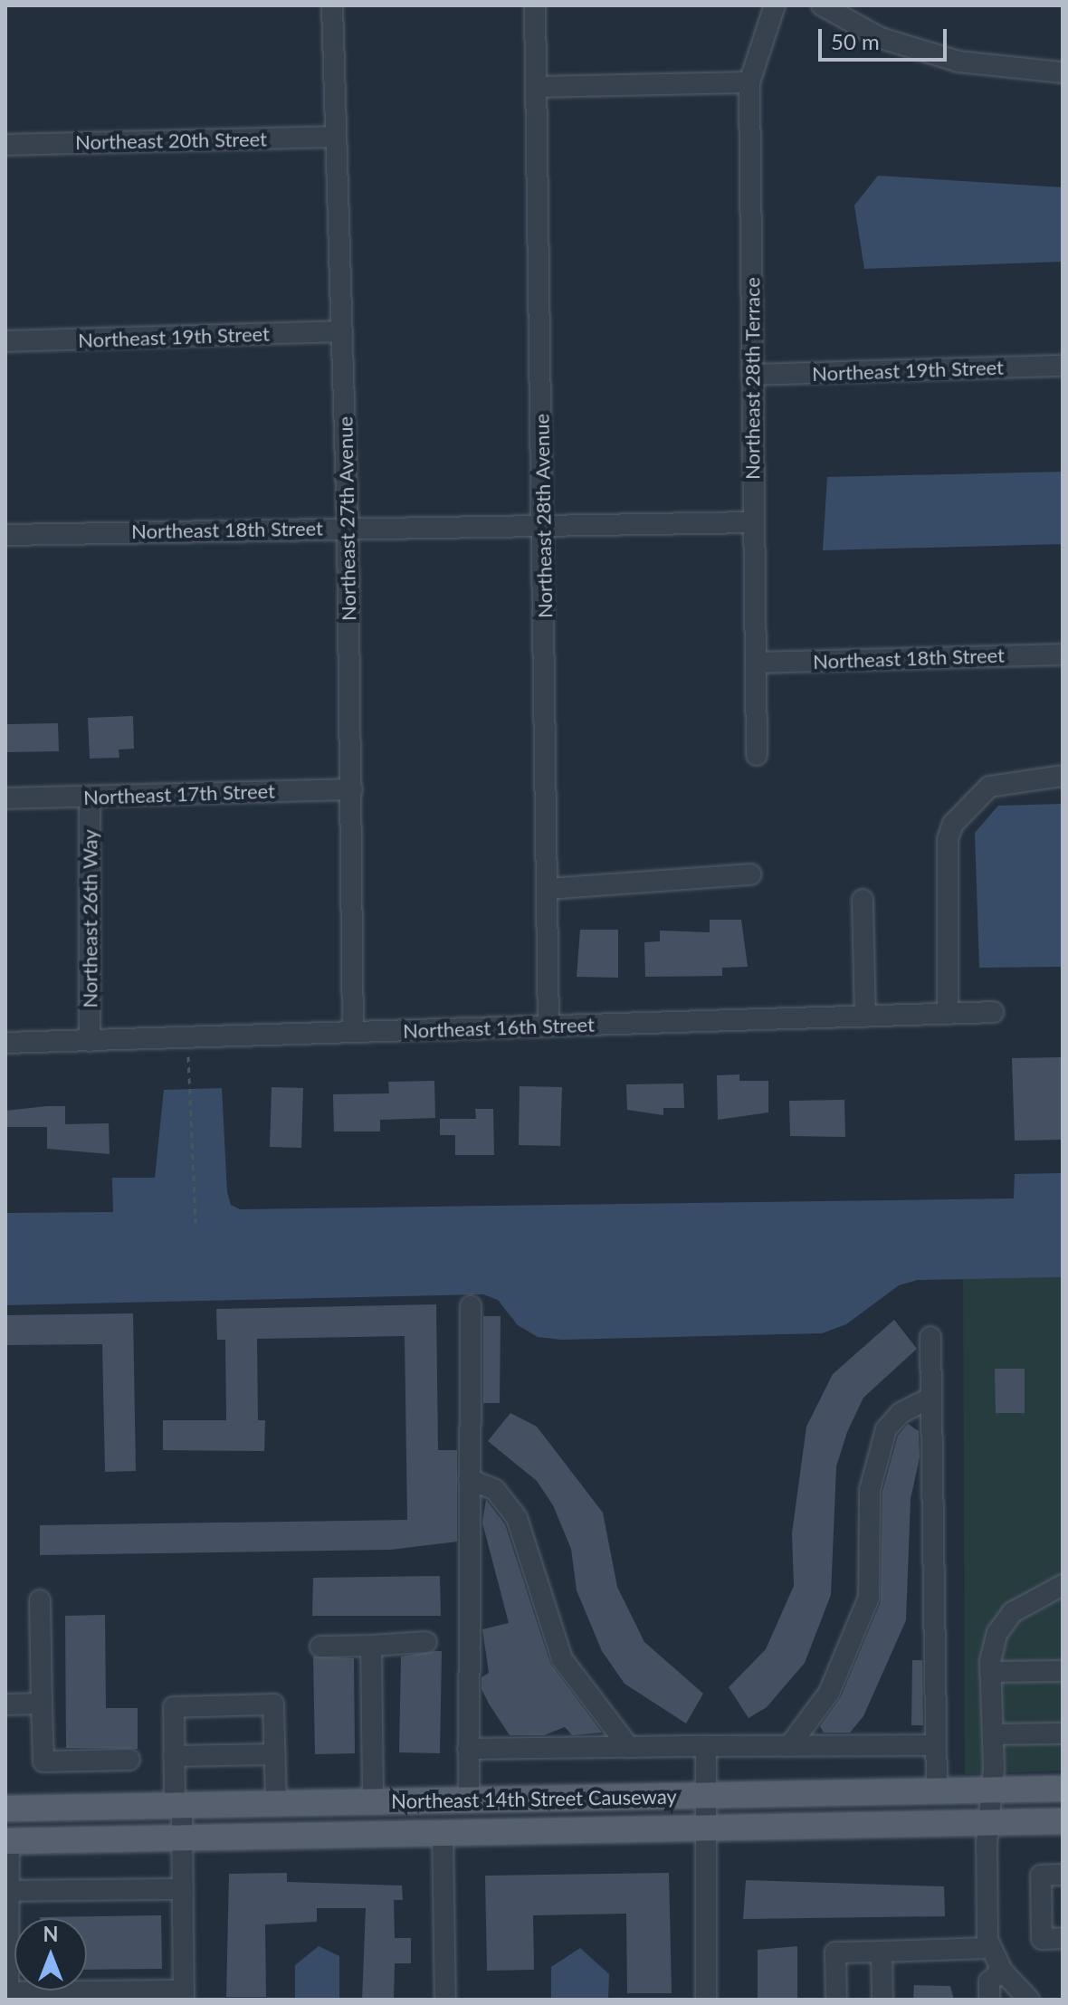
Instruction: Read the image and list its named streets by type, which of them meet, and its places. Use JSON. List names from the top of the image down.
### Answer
{
  "streets": {
    "main road": ["Northeast 14th Street Causeway"],
    "street": [
      "Northeast 20th Street",
      "Northeast 19th Street",
      "Northeast 28th Terrace",
      "Northeast 28th Avenue",
      "Northeast 27th Avenue",
      "Northeast 18th Street",
      "Northeast 17th Street",
      "Northeast 26th Way",
      "Northeast 16th Street"
    ]
  },
  "crossings": [
    ["Northeast 20th Street", "Northeast 27th Avenue"],
    ["Northeast 19th Street", "Northeast 28th Terrace"],
    ["Northeast 19th Street", "Northeast 27th Avenue"],
    ["Northeast 28th Terrace", "Northeast 18th Street"],
    ["Northeast 28th Avenue", "Northeast 18th Street"],
    ["Northeast 28th Avenue", "Northeast 16th Street"],
    ["Northeast 27th Avenue", "Northeast 18th Street"],
    ["Northeast 27th Avenue", "Northeast 17th Street"],
    ["Northeast 27th Avenue", "Northeast 16th Street"],
    ["Northeast 17th Street", "Northeast 26th Way"],
    ["Northeast 26th Way", "Northeast 16th Street"]
  ],
  "scale_bar": "50 m",
  "north": "top"
}
